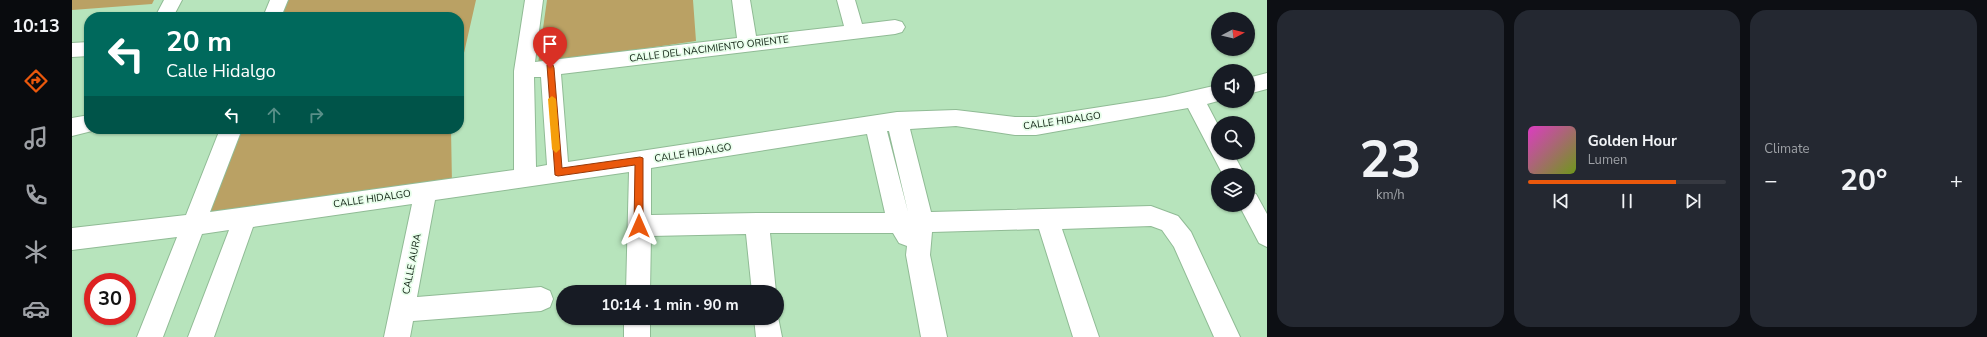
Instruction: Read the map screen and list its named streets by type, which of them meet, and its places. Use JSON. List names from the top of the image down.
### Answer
{
  "streets": {
    "street": ["CALLE DEL NACIMIENTO ORIENTE", "CALLE HIDALGO", "CALLE AURA"]
  },
  "crossings": [
    ["CALLE HIDALGO", "CALLE AURA"]
  ],
  "north": "right",
  "page": {
    "tabs": "10:13",
    "tile": [
      ["23", "km/h"],
      "Climate"
    ],
    "turn": ["20 m", "Calle Hidalgo"],
    "song": ["Golden Hour", "Lumen"],
    "heat": ["−", "20°", "+"],
    "limit": "30",
    "trip": "10:14 · 1 min · 90 m"
  }
}
